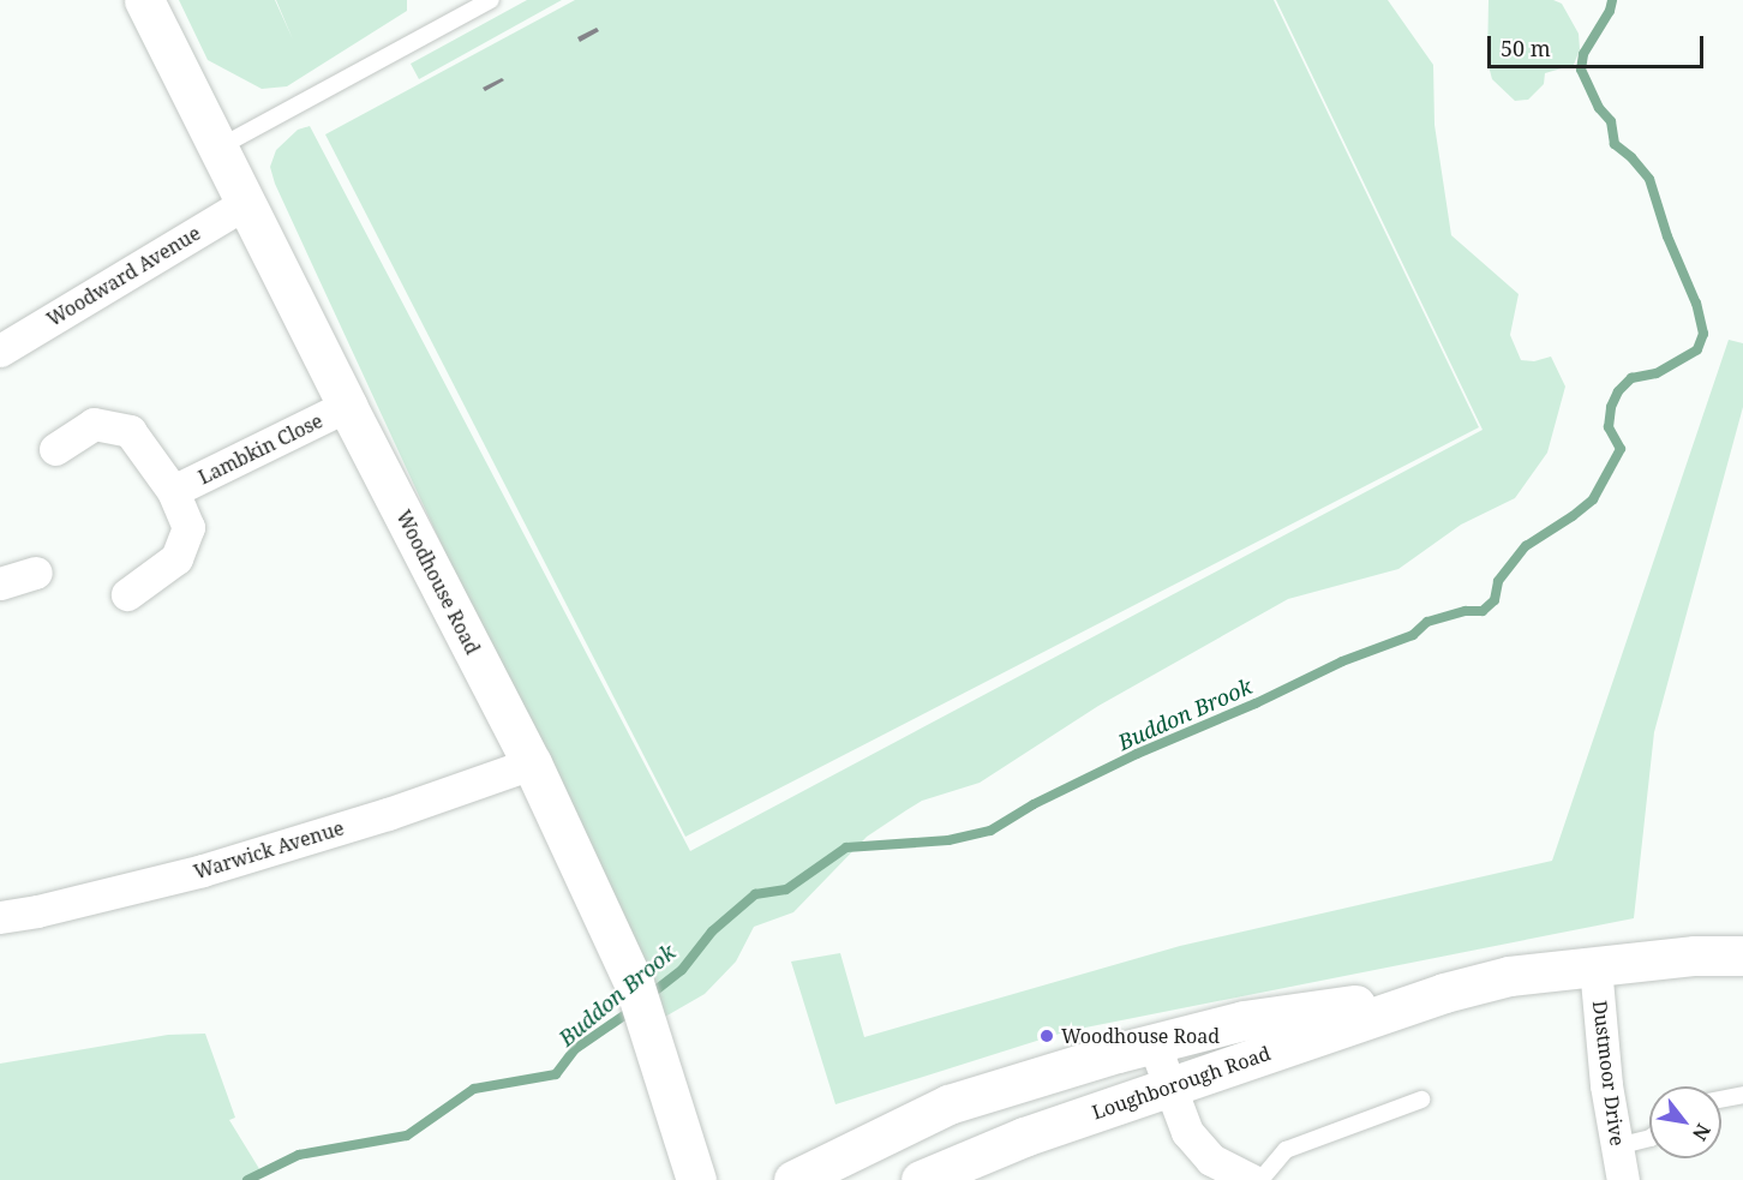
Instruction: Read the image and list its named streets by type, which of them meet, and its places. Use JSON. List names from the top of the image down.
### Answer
{
  "streets": {
    "street": [
      "Woodward Avenue",
      "Lambkin Close",
      "Woodhouse Road",
      "Warwick Avenue",
      "Dustmoor Drive",
      "Loughborough Road"
    ]
  },
  "crossings": [
    ["Woodward Avenue", "Woodhouse Road"],
    ["Lambkin Close", "Woodhouse Road"],
    ["Woodhouse Road", "Warwick Avenue"],
    ["Dustmoor Drive", "Loughborough Road"]
  ],
  "water": ["Buddon Brook"],
  "places": ["Woodhouse Road"],
  "scale_bar": "50 m",
  "north": "bottom right"
}
